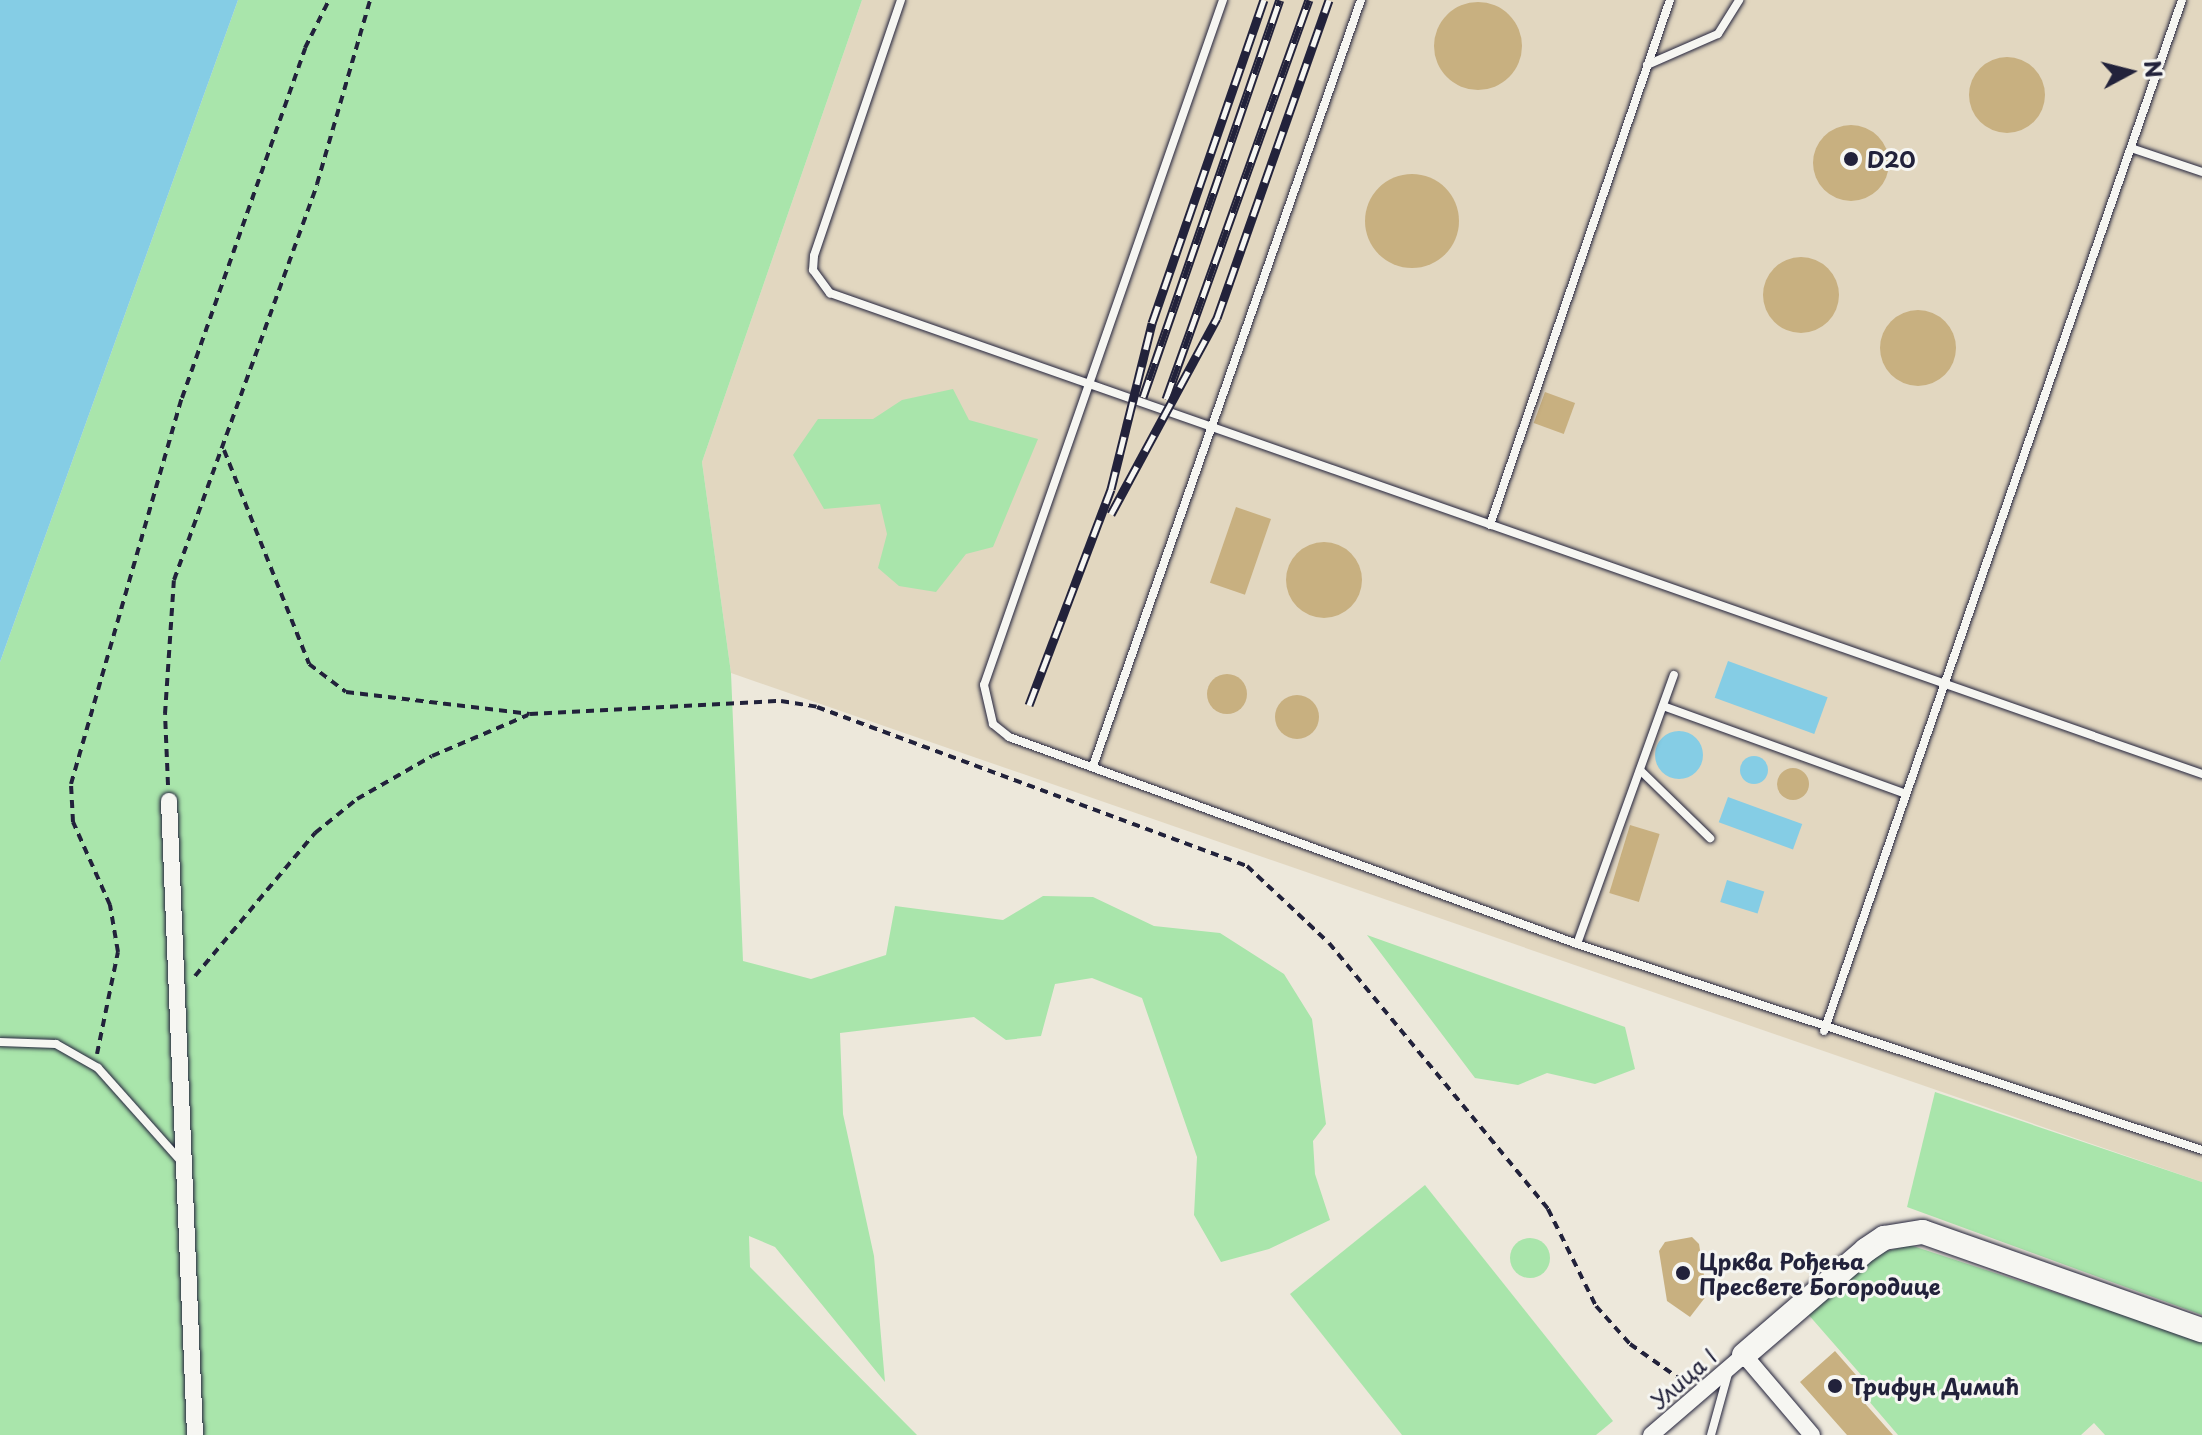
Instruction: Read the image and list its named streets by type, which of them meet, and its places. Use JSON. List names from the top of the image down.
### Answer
{
  "streets": {
    "street": ["Улица I"]
  },
  "places": ["D20", "Црква Рођења Пресвете Богородице", "Трифун Димић"],
  "north": "right"
}
